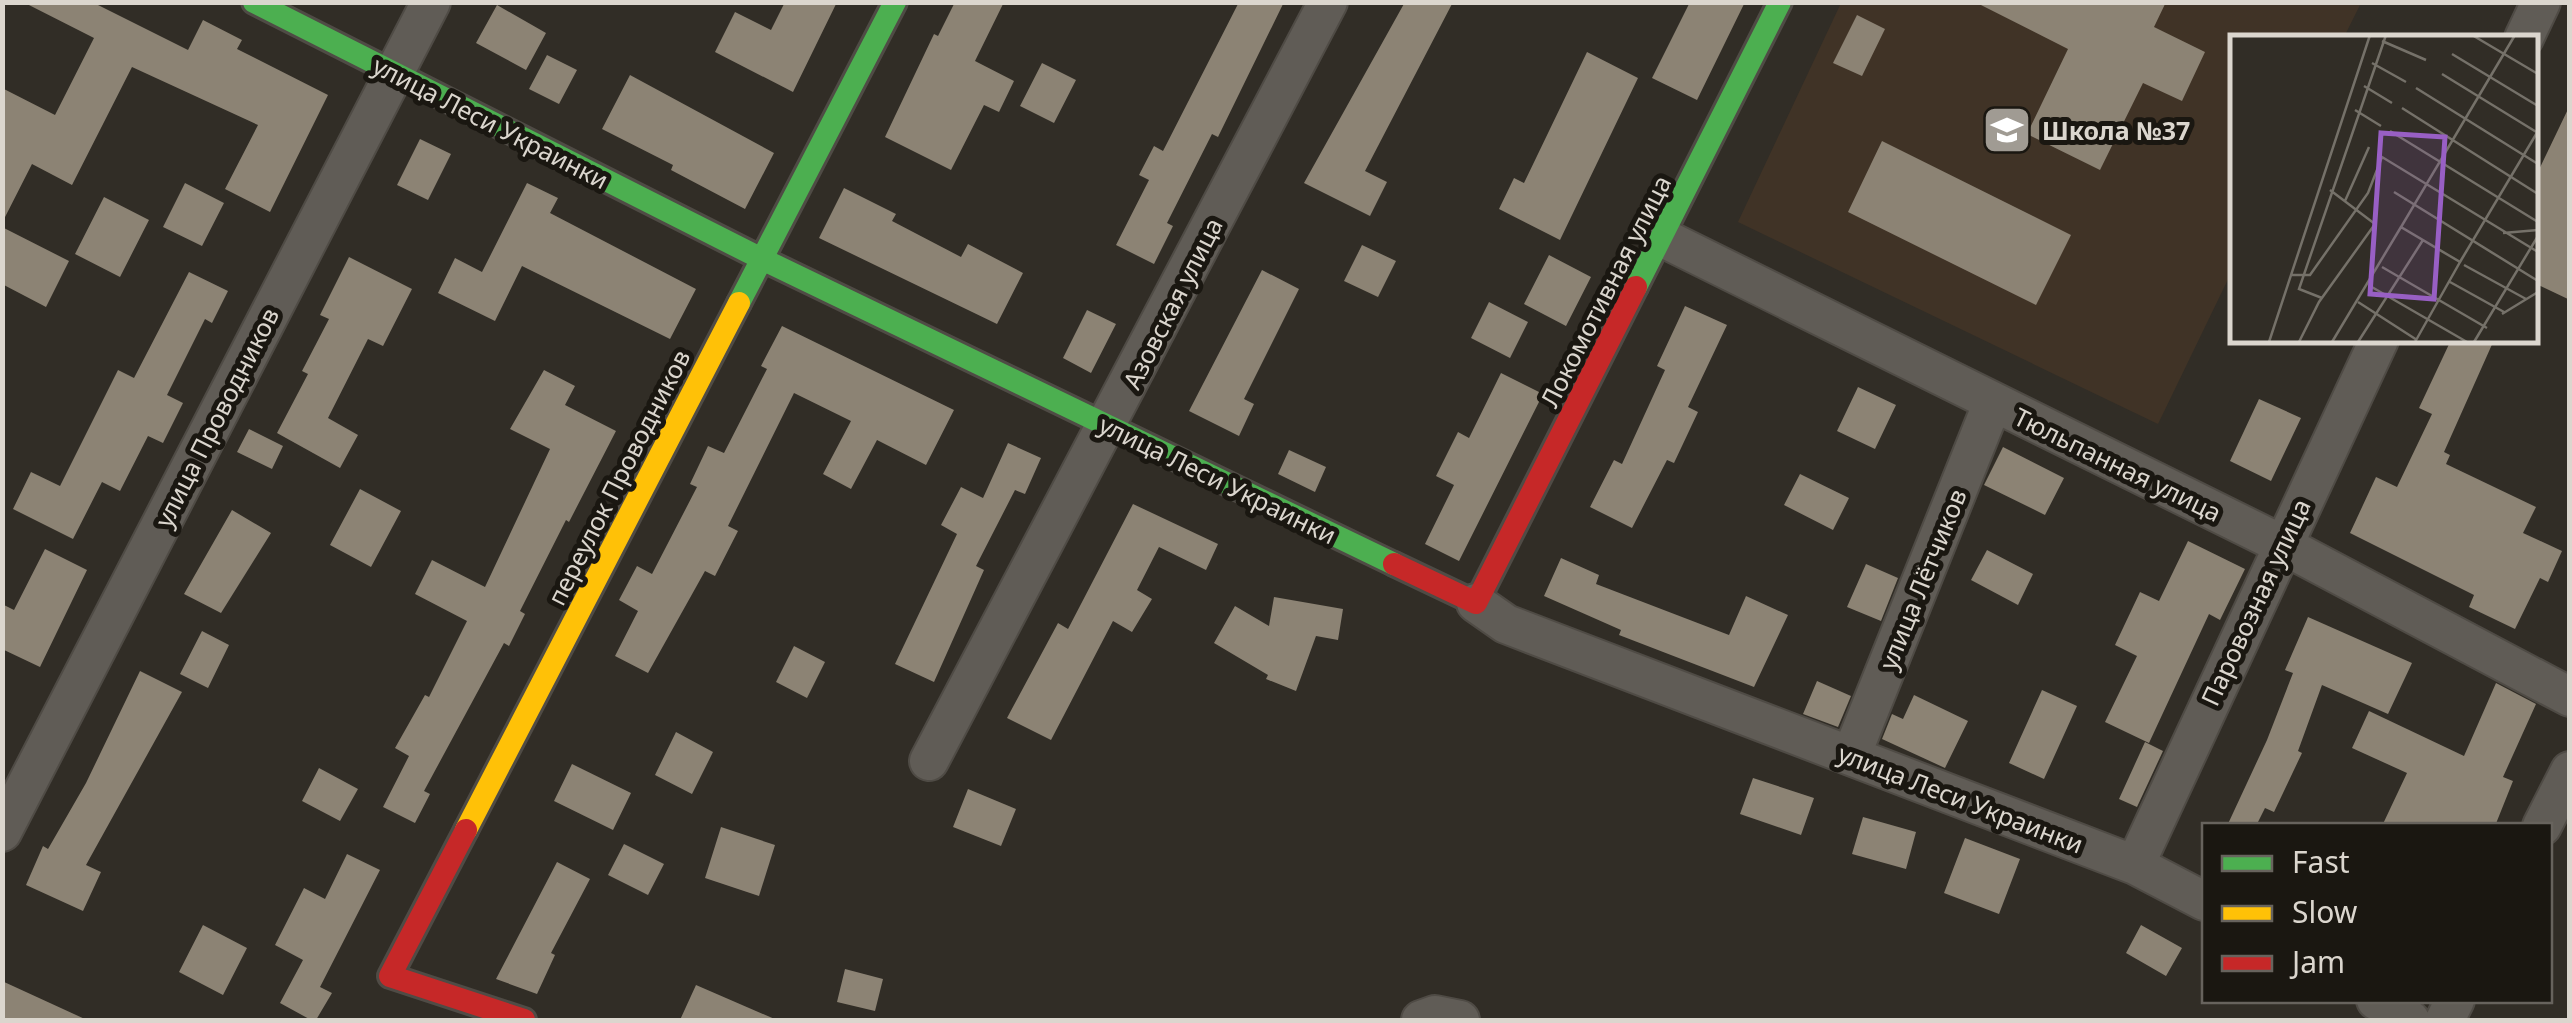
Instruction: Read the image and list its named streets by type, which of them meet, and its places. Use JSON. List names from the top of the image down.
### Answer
{
  "streets": {
    "main road": ["улица Леси Украинки", "Локомотивная улица", "переулок Проводников"],
    "street": [
      "Азовская улица",
      "улица Проводников",
      "Тюльпанная улица",
      "улица Лётчиков",
      "Паровозная улица"
    ]
  },
  "crossings": [
    ["улица Леси Украинки", "Локомотивная улица"],
    ["улица Леси Украинки", "Азовская улица"],
    ["улица Леси Украинки", "улица Проводников"],
    ["улица Леси Украинки", "переулок Проводников"],
    ["улица Леси Украинки", "улица Лётчиков"],
    ["улица Леси Украинки", "Паровозная улица"],
    ["Локомотивная улица", "Тюльпанная улица"],
    ["Тюльпанная улица", "улица Лётчиков"],
    ["Тюльпанная улица", "Паровозная улица"]
  ],
  "places": {
    "school or university": ["Школа №37"]
  },
  "legend": ["Fast", "Slow", "Jam"]
}
